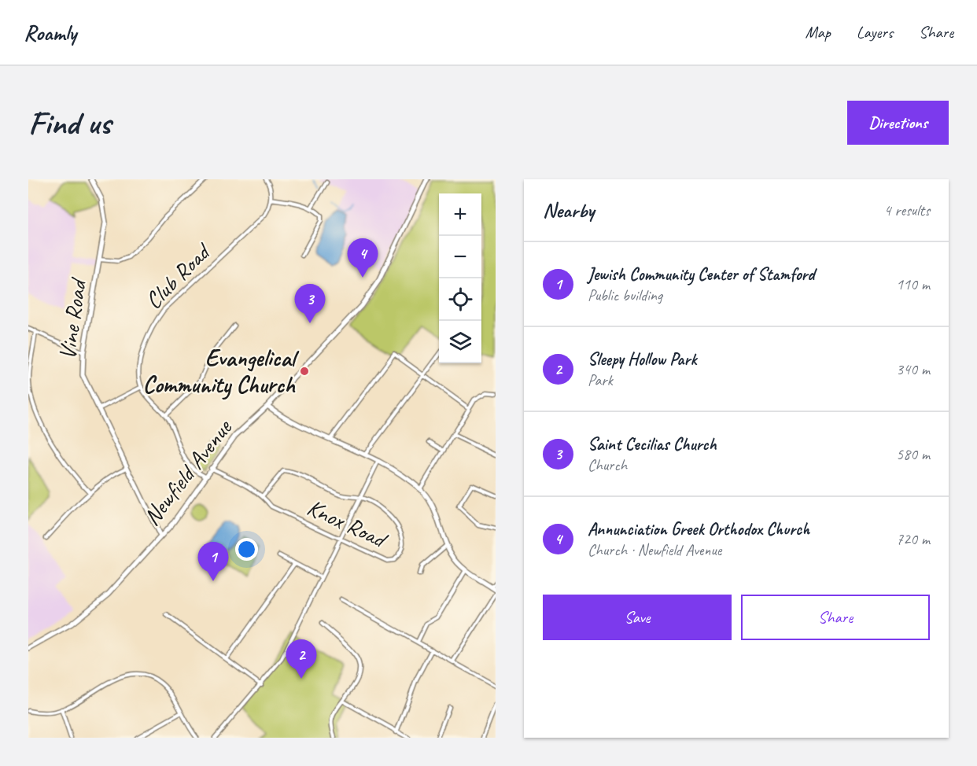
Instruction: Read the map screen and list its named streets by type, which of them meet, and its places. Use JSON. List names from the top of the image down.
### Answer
{
  "streets": {
    "main road": ["Vine Road", "Newfield Avenue"],
    "street": ["Club Road", "Knox Road"]
  },
  "crossings": [
    ["Vine Road", "Newfield Avenue"],
    ["Newfield Avenue", "Knox Road"]
  ],
  "places": ["Evangelical Community Church"],
  "page": {
    "header": "Roamly",
    "nav": ["Map", "Layers", "Share"],
    "buttons": [
      "Directions",
      ["Save", "Share"]
    ],
    "title": "Find us",
    "heading": ["Nearby", "4 results"],
    "map_buttons": ["+", "−"],
    "pins": [
      "4",
      "3",
      "1",
      "2"
    ],
    "list": [
      {
        "mark": "1",
        "name": "Jewish Community Center of Stamford",
        "note": "Public building",
        "value": "110 m"
      },
      {
        "mark": "2",
        "name": "Sleepy Hollow Park",
        "note": "Park",
        "value": "340 m"
      },
      {
        "mark": "3",
        "name": "Saint Cecilias Church",
        "note": "Church",
        "value": "580 m"
      },
      {
        "mark": "4",
        "name": "Annunciation Greek Orthodox Church",
        "note": "Church · Newfield Avenue",
        "value": "720 m"
      }
    ]
  }
}
